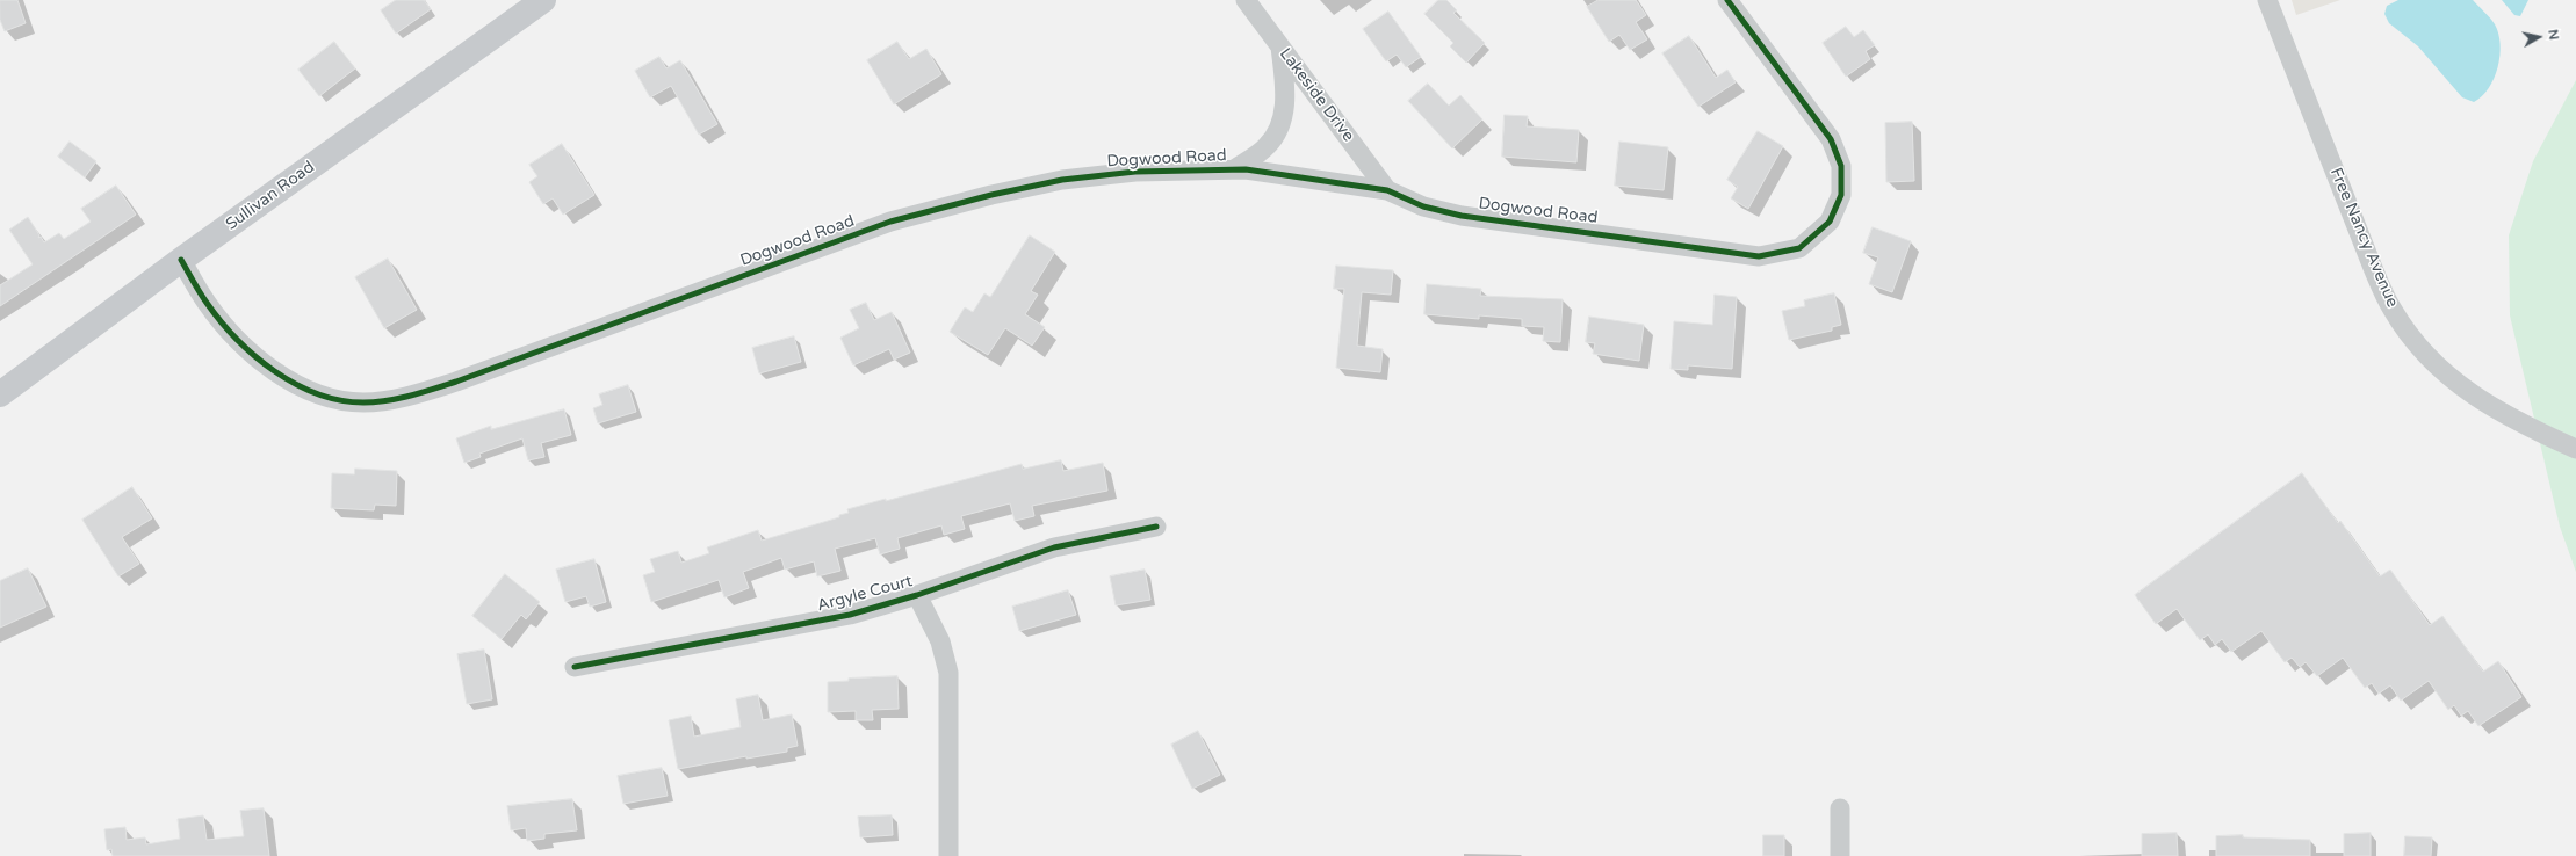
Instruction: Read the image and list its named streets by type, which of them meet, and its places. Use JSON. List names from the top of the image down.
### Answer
{
  "streets": {
    "main road": ["Sullivan Road"],
    "street": [
      "Lakeside Drive",
      "Dogwood Road",
      "Free Nancy Avenue",
      "Argyle Court"
    ]
  },
  "crossings": [
    ["Lakeside Drive", "Dogwood Road"],
    ["Dogwood Road", "Sullivan Road"]
  ],
  "north": "right"
}
